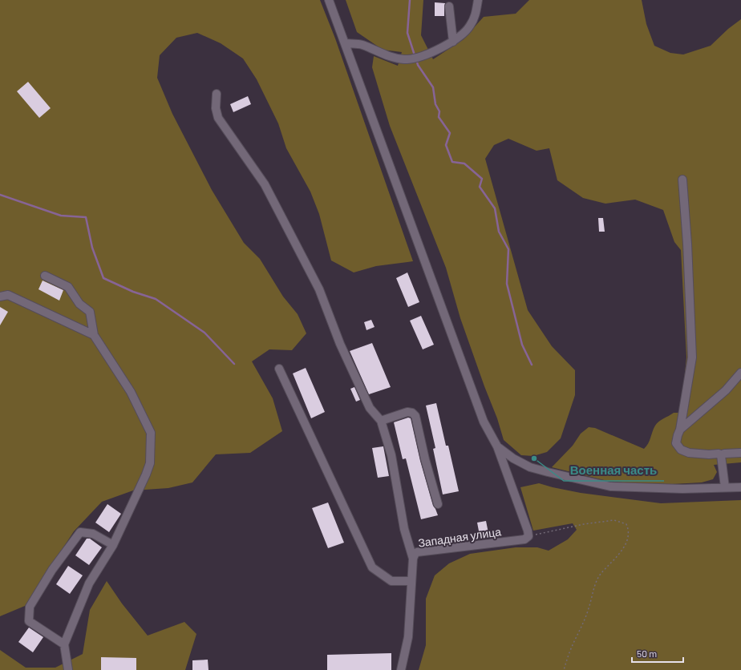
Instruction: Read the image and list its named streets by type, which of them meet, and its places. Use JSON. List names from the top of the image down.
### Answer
{
  "streets": {
    "street": ["Западная улица"]
  },
  "places": ["Военная часть"],
  "scale_bar": "50 m"
}
